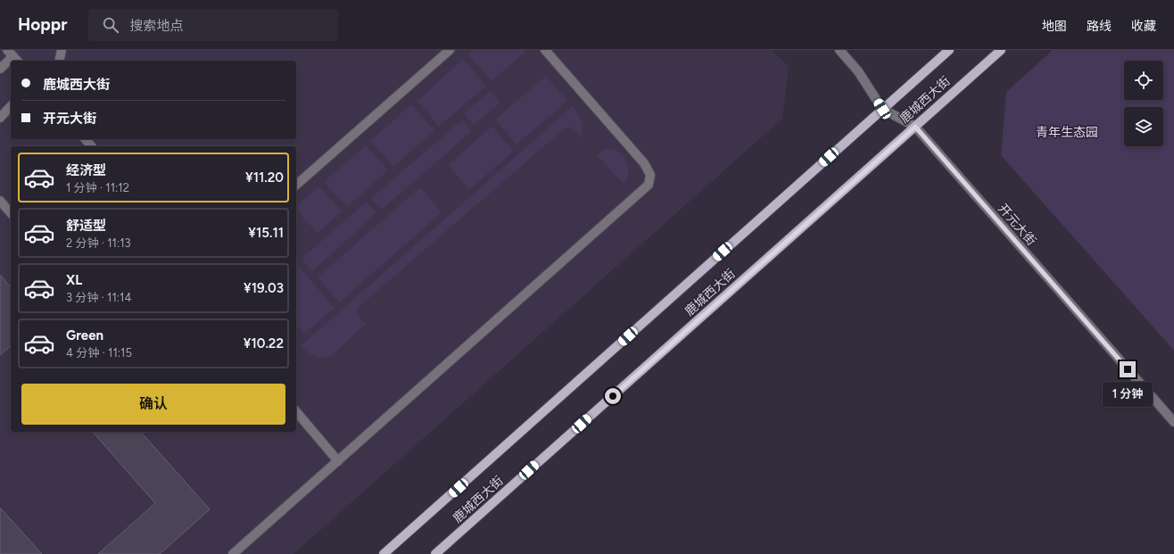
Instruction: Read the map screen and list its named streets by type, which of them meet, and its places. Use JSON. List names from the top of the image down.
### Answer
{
  "streets": {
    "main road": ["鹿城西大街"],
    "street": ["开元大街"]
  },
  "crossings": [
    ["鹿城西大街", "开元大街"]
  ],
  "parks": ["青年生态园"],
  "page": {
    "header": "Hoppr",
    "search": "搜索地点",
    "nav": ["地图", "路线", "收藏"],
    "banner": ["鹿城西大街", "开元大街"],
    "list": [
      {
        "name": "经济型",
        "note": "1 分钟 · 11:12",
        "value": "¥11.20"
      },
      {
        "name": "舒适型",
        "note": "2 分钟 · 11:13",
        "value": "¥15.11"
      },
      {
        "name": "XL",
        "note": "3 分钟 · 11:14",
        "value": "¥19.03"
      },
      {
        "name": "Green",
        "note": "4 分钟 · 11:15",
        "value": "¥10.22"
      }
    ],
    "buttons": "确认",
    "bubble": "1 分钟"
  }
}
